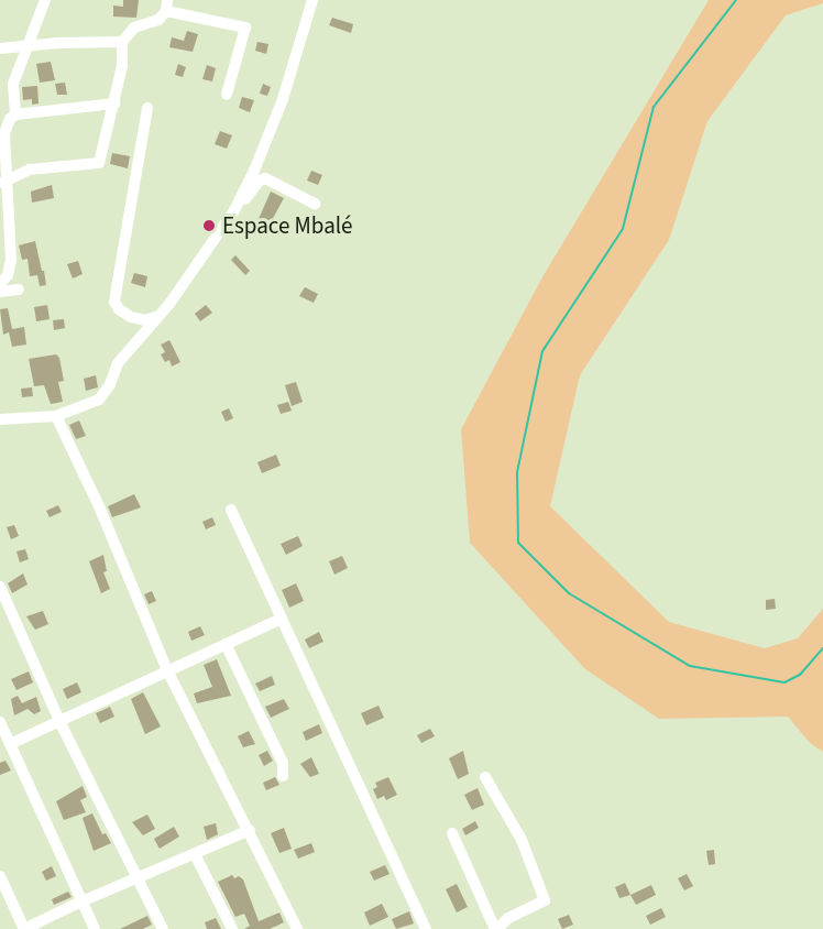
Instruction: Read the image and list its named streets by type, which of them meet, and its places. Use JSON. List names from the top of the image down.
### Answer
{
  "places": ["Espace Mbalé"]
}
